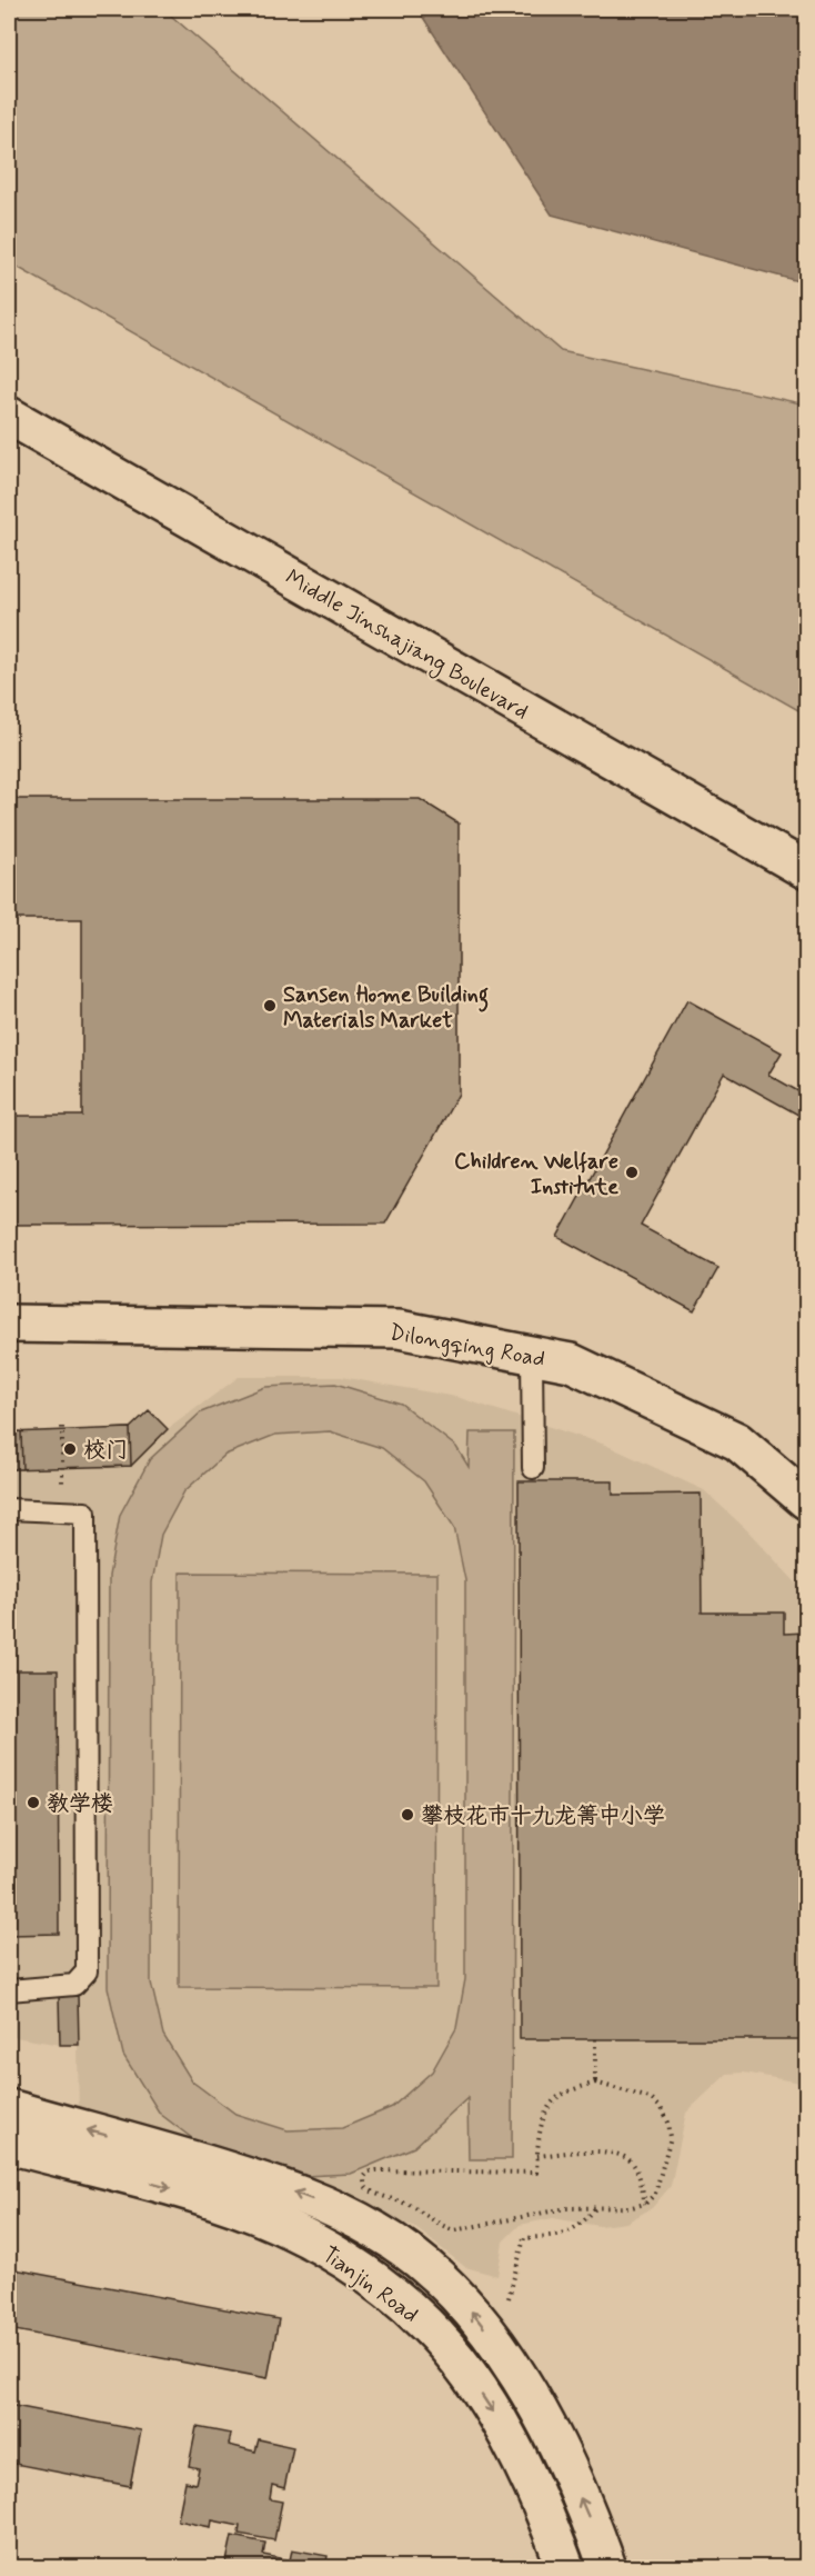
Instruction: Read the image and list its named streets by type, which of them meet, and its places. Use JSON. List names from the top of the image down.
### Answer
{
  "streets": {
    "main road": ["Middle Jinshajiang Boulevard", "Dilongqing Road", "Tianjin Road"]
  },
  "places": [
    "Sansen Home Building Materials Market",
    "Children Welfare Institute",
    "校门",
    "教学楼",
    "攀枝花市十九龙箐中小学"
  ]
}
